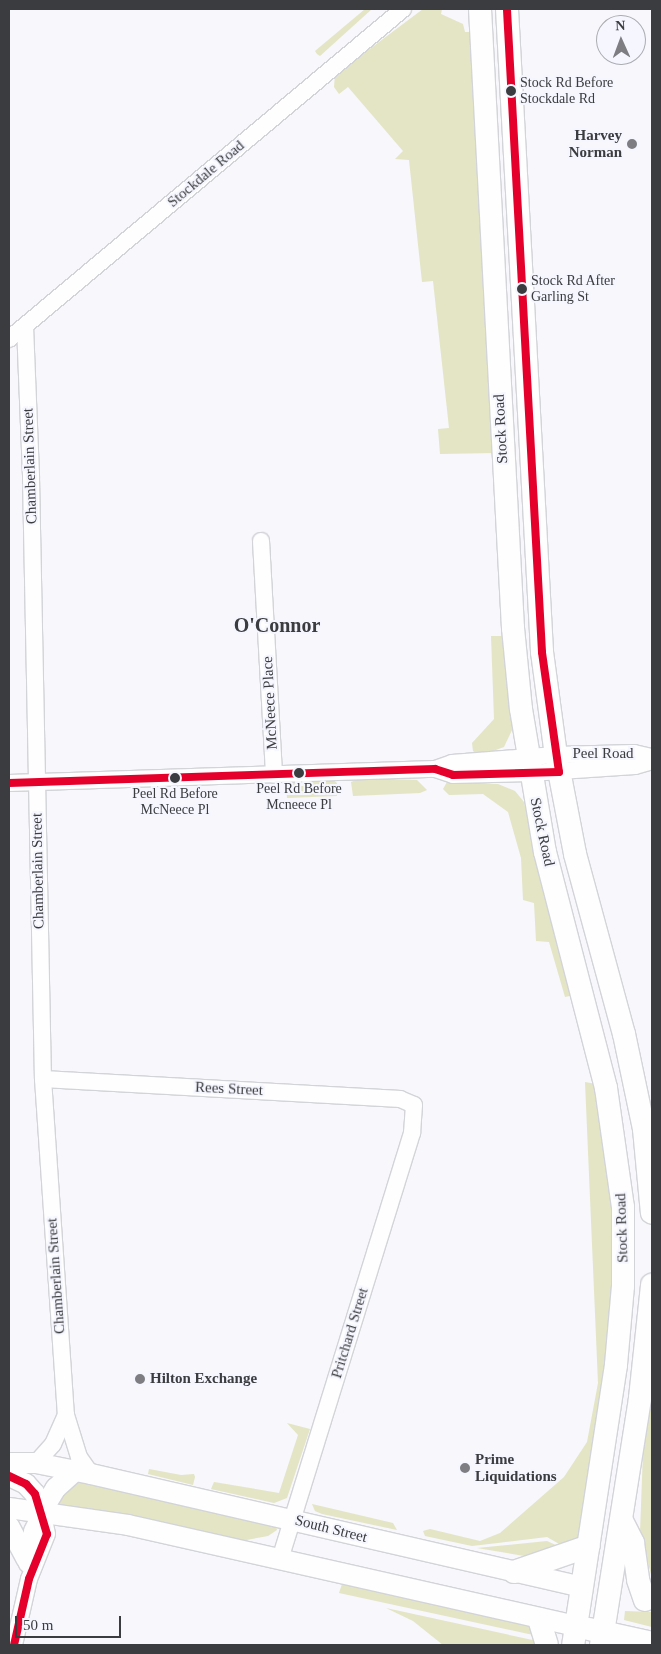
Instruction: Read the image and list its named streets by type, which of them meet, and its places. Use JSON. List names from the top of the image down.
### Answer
{
  "streets": {
    "highway": ["Stock Road", "South Street"],
    "street": [
      "Stockdale Road",
      "Chamberlain Street",
      "McNeece Place",
      "Peel Road",
      "Rees Street",
      "Pritchard Street"
    ]
  },
  "crossings": [
    ["Stockdale Road", "Chamberlain Street"],
    ["Stock Road", "Peel Road"],
    ["Stock Road", "South Street"],
    ["Chamberlain Street", "Peel Road"],
    ["Chamberlain Street", "Rees Street"],
    ["Chamberlain Street", "South Street"],
    ["McNeece Place", "Peel Road"],
    ["Rees Street", "Pritchard Street"],
    ["Pritchard Street", "South Street"]
  ],
  "districts": ["O'Connor"],
  "places": [
    "Stock Rd Before Stockdale Rd",
    "Harvey Norman",
    "Stock Rd After Garling St",
    "Peel Rd Before Mcneece Pl",
    "Peel Rd Before McNeece Pl",
    "Hilton Exchange",
    "Prime Liquidations"
  ],
  "scale_bar": "50 m",
  "north": "top"
}
